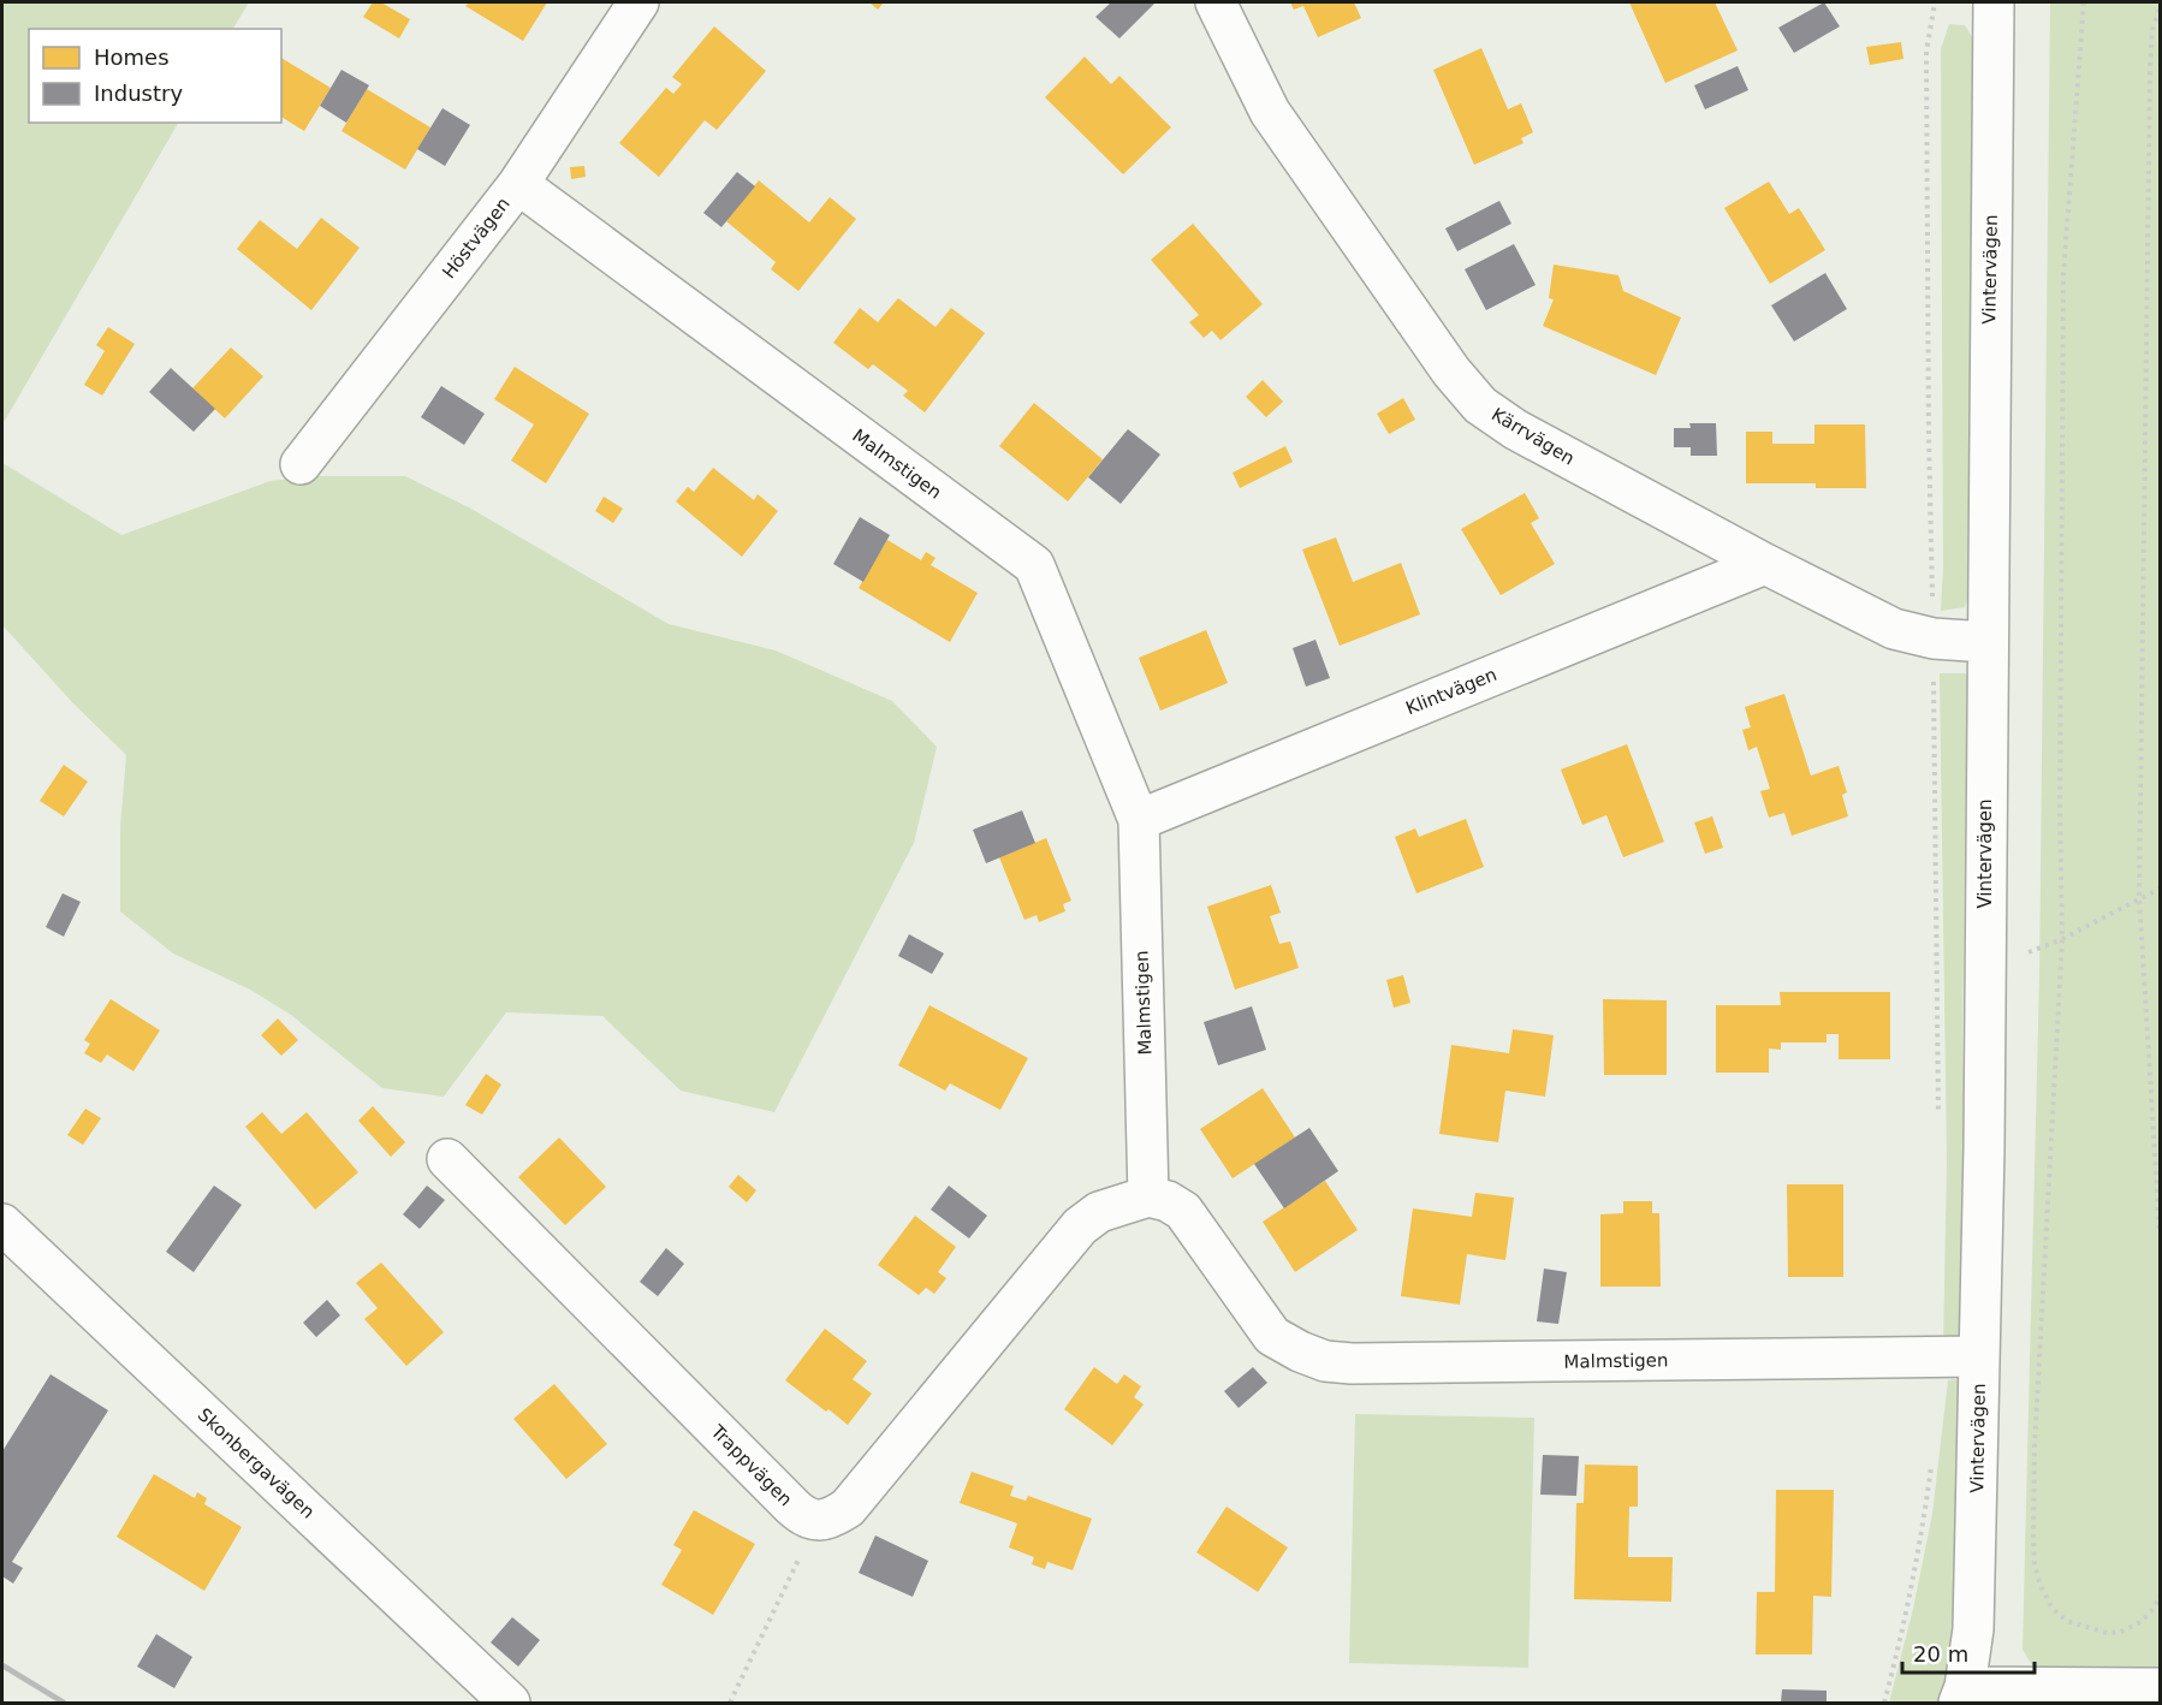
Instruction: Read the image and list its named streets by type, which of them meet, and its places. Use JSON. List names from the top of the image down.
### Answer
{
  "streets": {
    "street": [
      "Höstvägen",
      "Vintervägen",
      "Kärrvägen",
      "Malmstigen",
      "Klintvägen",
      "Skonbergavägen",
      "Trappvägen"
    ]
  },
  "crossings": [
    ["Höstvägen", "Malmstigen"],
    ["Vintervägen", "Kärrvägen"],
    ["Vintervägen", "Malmstigen"],
    ["Kärrvägen", "Klintvägen"],
    ["Malmstigen", "Klintvägen"]
  ],
  "legend": ["Homes", "Industry"],
  "scale_bar": "20 m"
}
